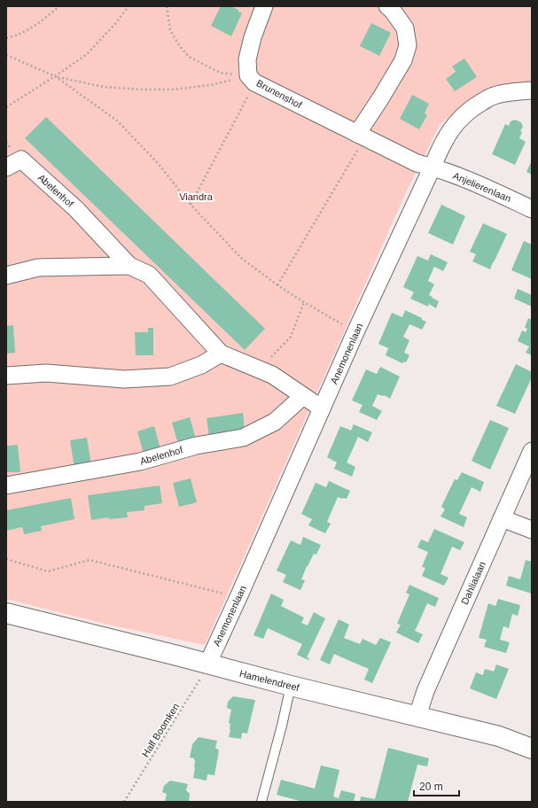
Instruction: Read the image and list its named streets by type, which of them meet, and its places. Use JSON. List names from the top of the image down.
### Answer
{
  "streets": {
    "street": [
      "Brunenshof",
      "Anjelierenlaan",
      "Abelenhof",
      "Anemonenlaan",
      "Dahlialaan",
      "Hamelendreef"
    ],
    "path": ["Half Boomken"]
  },
  "crossings": [
    ["Brunenshof", "Anjelierenlaan"],
    ["Brunenshof", "Anemonenlaan"],
    ["Anjelierenlaan", "Anemonenlaan"],
    ["Abelenhof", "Anemonenlaan"],
    ["Anemonenlaan", "Hamelendreef"],
    ["Anemonenlaan", "Half Boomken"],
    ["Dahlialaan", "Hamelendreef"],
    ["Hamelendreef", "Half Boomken"]
  ],
  "parks": ["Viandra"],
  "scale_bar": "20 m"
}
